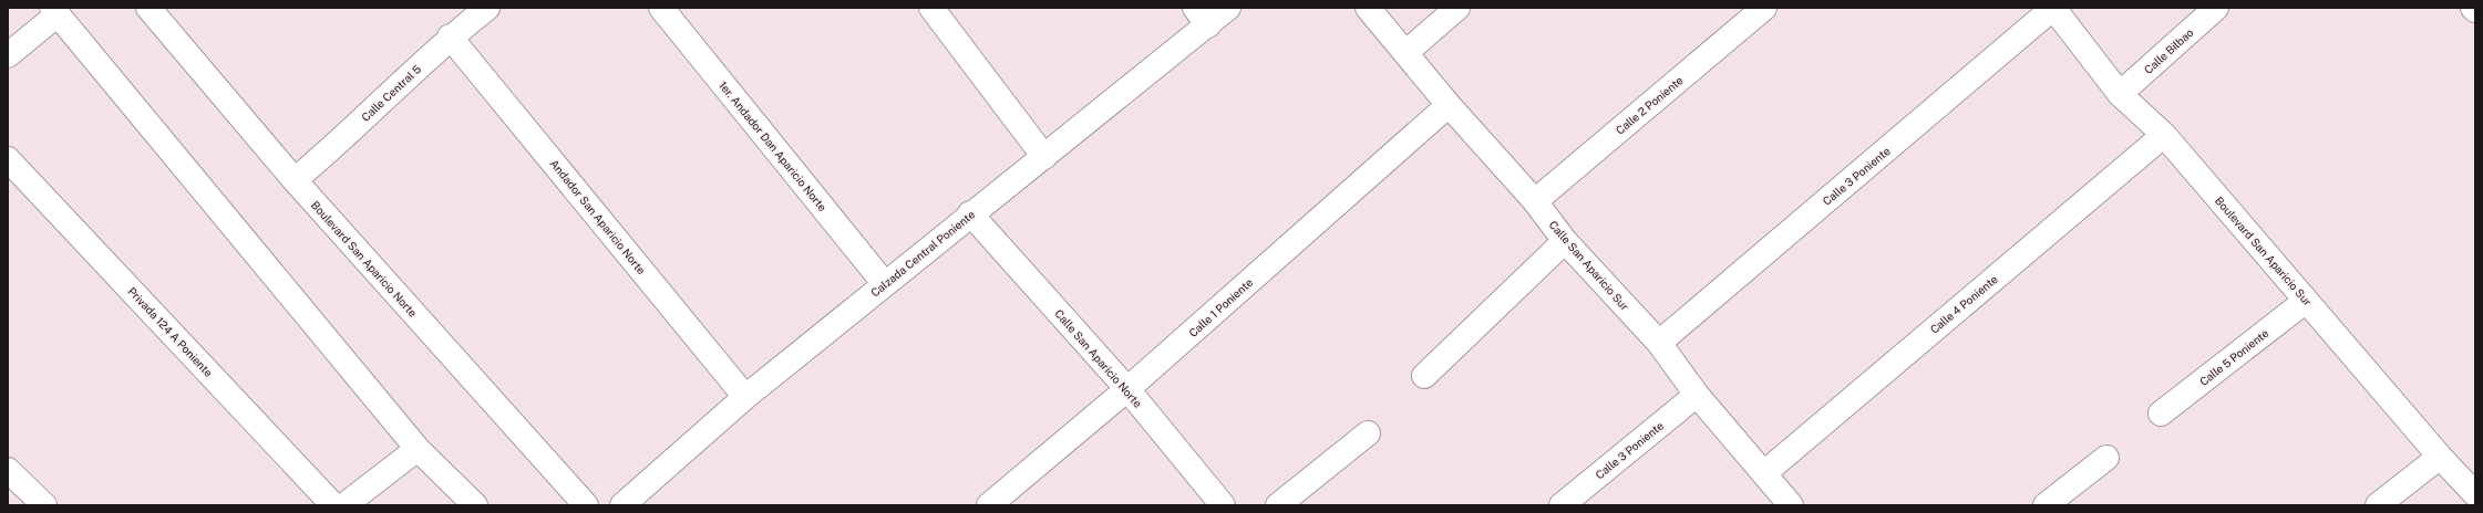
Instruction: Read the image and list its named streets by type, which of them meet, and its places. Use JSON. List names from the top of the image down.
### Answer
{
  "streets": {
    "street": [
      "Calle Bilbao",
      "Calle Central 5",
      "Calle 2 Poniente",
      "1er. Andador Dan Aparicio Norte",
      "Calle 3 Poniente",
      "Andador San Aparicio Norte",
      "Boulevard San Aparicio Sur",
      "Calzada Central Poniente",
      "Boulevard San Aparicio Norte",
      "Calle San Aparicio Sur",
      "Calle 4 Poniente",
      "Calle 1 Poniente",
      "Privada 124 A Poniente",
      "Calle 5 Poniente",
      "Calle San Aparicio Norte"
    ]
  },
  "crossings": [
    ["Calle Bilbao", "Boulevard San Aparicio Sur"],
    ["Calle Central 5", "Andador San Aparicio Norte"],
    ["Calle Central 5", "Boulevard San Aparicio Norte"],
    ["Calle 2 Poniente", "Calle San Aparicio Sur"],
    ["1er. Andador Dan Aparicio Norte", "Calzada Central Poniente"],
    ["Calle 3 Poniente", "Boulevard San Aparicio Sur"],
    ["Calle 3 Poniente", "Calle San Aparicio Sur"],
    ["Andador San Aparicio Norte", "Calzada Central Poniente"],
    ["Boulevard San Aparicio Sur", "Calle 4 Poniente"],
    ["Boulevard San Aparicio Sur", "Calle 5 Poniente"],
    ["Calzada Central Poniente", "Calle San Aparicio Norte"],
    ["Calle San Aparicio Sur", "Calle 4 Poniente"],
    ["Calle San Aparicio Sur", "Calle 1 Poniente"],
    ["Calle 1 Poniente", "Calle San Aparicio Norte"]
  ]
}
